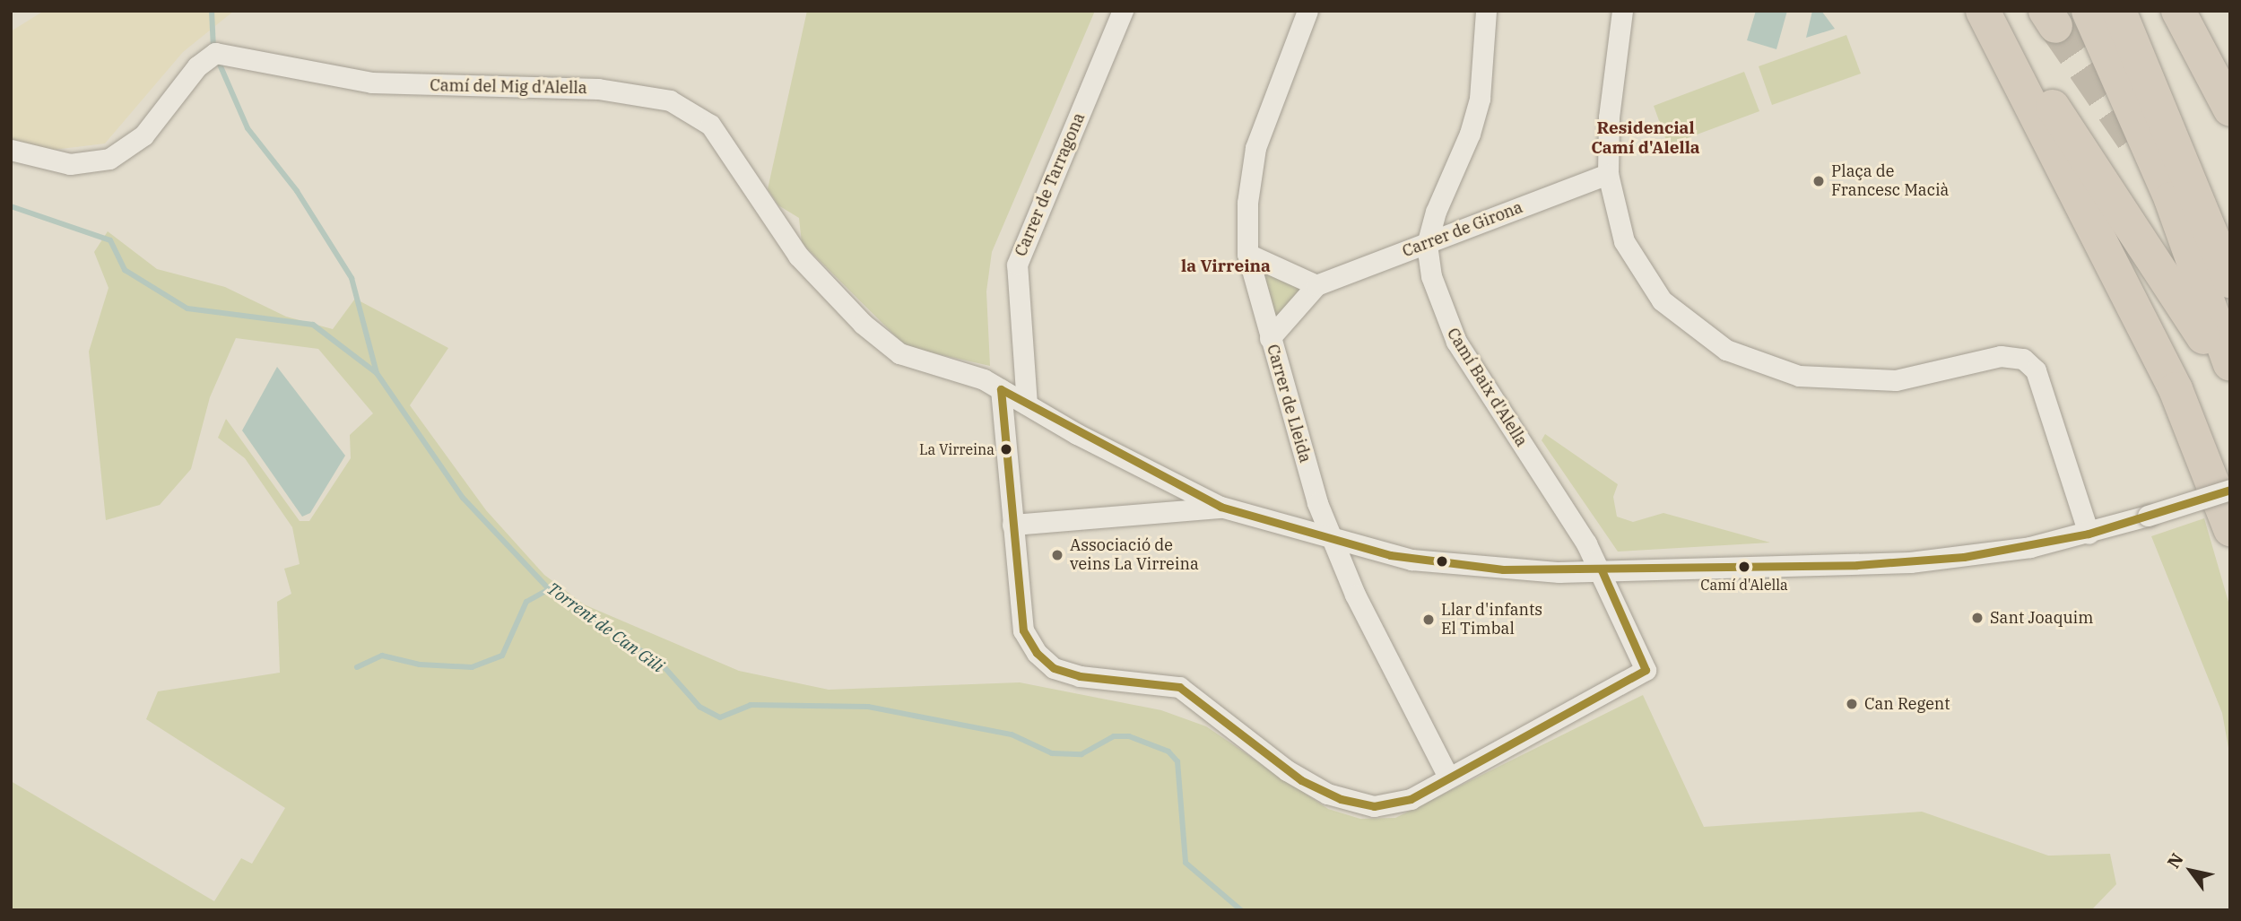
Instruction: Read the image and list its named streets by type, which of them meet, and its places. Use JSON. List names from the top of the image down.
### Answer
{
  "streets": {
    "street": [
      "Camí del Mig d'Alella",
      "Carrer de Tarragona",
      "Carrer de Girona",
      "Camí Baix d'Alella",
      "Carrer de Lleida"
    ]
  },
  "crossings": [
    ["Carrer de Girona", "Camí Baix d'Alella"],
    ["Carrer de Girona", "Carrer de Lleida"],
    ["Camí Baix d'Alella", "Carrer de Lleida"]
  ],
  "districts": ["Residencial Camí d'Alella", "la Virreina"],
  "water": ["Torrent de Can Gili"],
  "places": [
    "Plaça de Francesc Macià",
    "La Virreina",
    "Associació de veins La Virreina",
    "Camí d'Alella",
    "Sant Joaquim",
    "Llar d'infants El Timbal",
    "Can Regent"
  ],
  "north": "top left"
}
